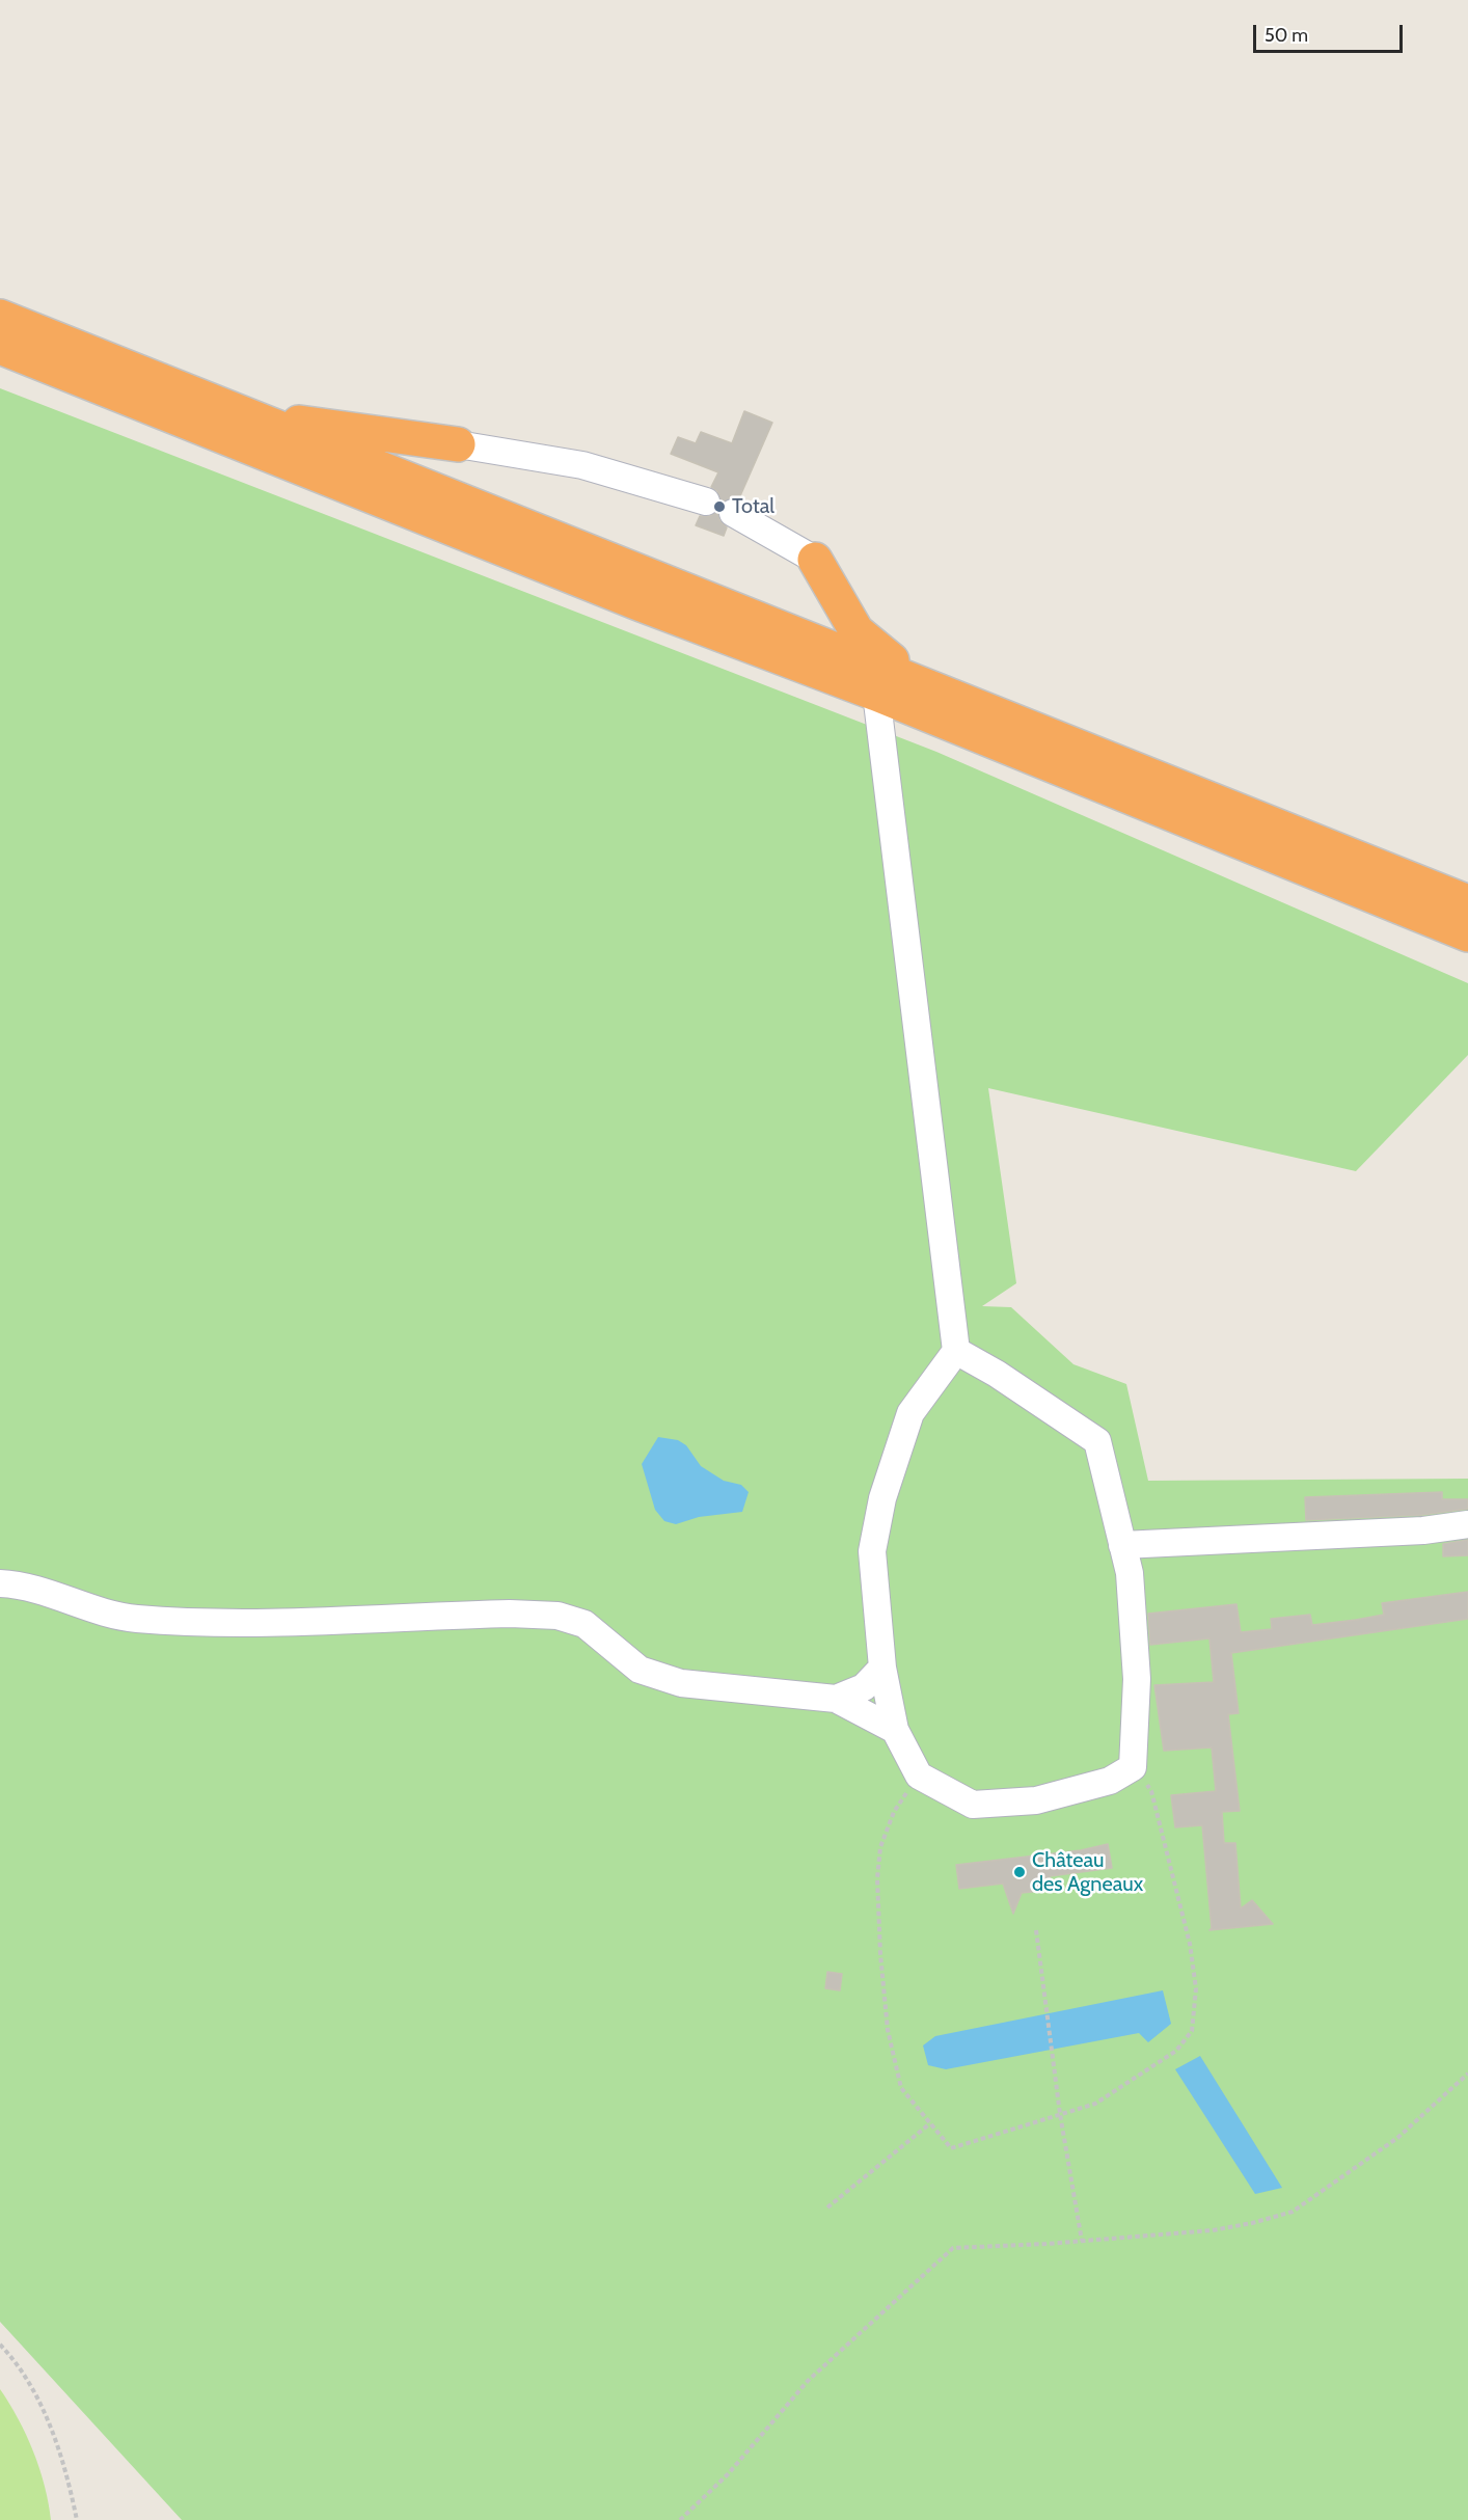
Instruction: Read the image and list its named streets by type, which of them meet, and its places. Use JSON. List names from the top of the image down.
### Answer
{
  "places": ["Total", "Château des Agneaux"],
  "scale_bar": "50 m"
}
